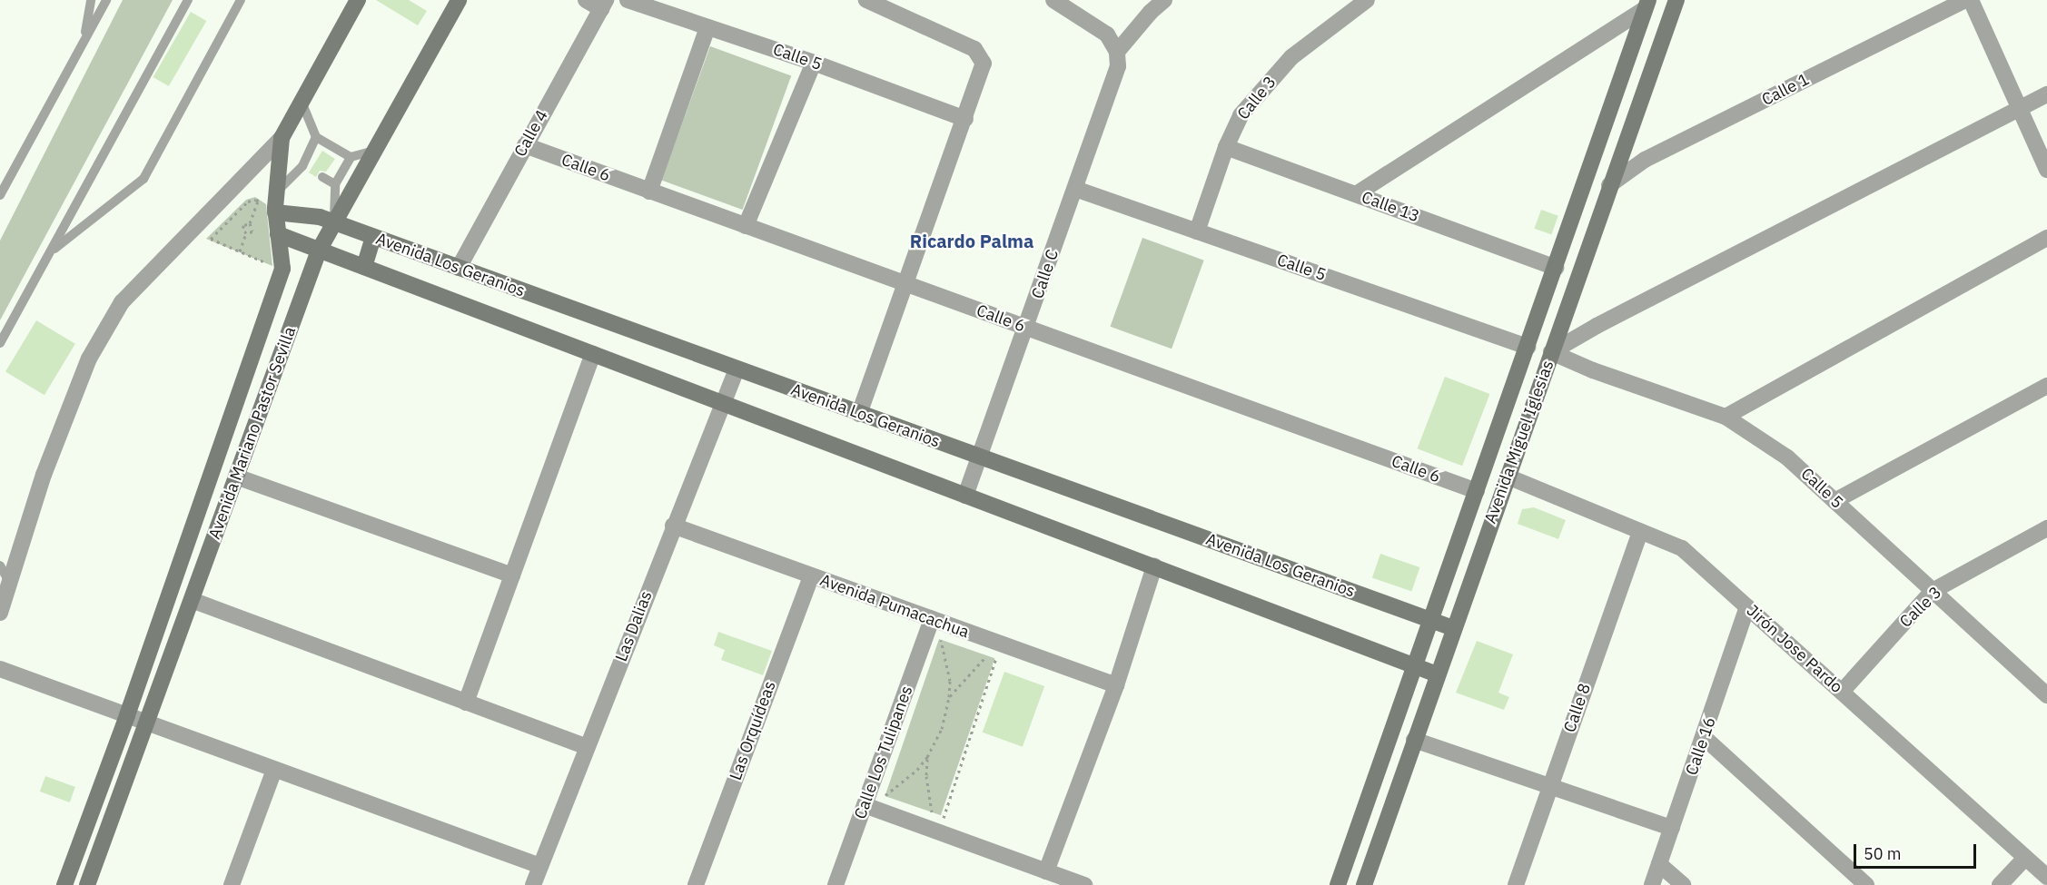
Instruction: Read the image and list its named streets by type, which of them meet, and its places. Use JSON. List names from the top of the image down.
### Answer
{
  "streets": {
    "main road": ["Avenida Los Geranios", "Avenida Mariano Pastor Sevilla", "Avenida Miguel Iglesias"],
    "street": [
      "Calle 5",
      "Calle 1",
      "Calle 3",
      "Calle 4",
      "Calle 6",
      "Calle 13",
      "Calle C",
      "Avenida Pumacachua",
      "Las Dalias",
      "Jirón Jose Pardo",
      "Calle 8",
      "Las Orquídeas",
      "Calle 16",
      "Calle Los Tulipanes"
    ]
  },
  "crossings": [
    ["Calle 5", "Calle 3"],
    ["Calle 5", "Calle C"],
    ["Calle 5", "Avenida Miguel Iglesias"],
    ["Calle 1", "Avenida Miguel Iglesias"],
    ["Calle 3", "Calle 13"],
    ["Calle 3", "Jirón Jose Pardo"],
    ["Calle 4", "Calle 6"],
    ["Calle 4", "Avenida Los Geranios"],
    ["Calle 6", "Calle C"],
    ["Calle 6", "Avenida Miguel Iglesias"],
    ["Calle 13", "Avenida Miguel Iglesias"],
    ["Avenida Los Geranios", "Calle C"],
    ["Avenida Los Geranios", "Avenida Mariano Pastor Sevilla"],
    ["Avenida Los Geranios", "Avenida Miguel Iglesias"],
    ["Avenida Los Geranios", "Las Dalias"],
    ["Avenida Miguel Iglesias", "Jirón Jose Pardo"],
    ["Avenida Pumacachua", "Las Dalias"],
    ["Avenida Pumacachua", "Las Orquídeas"],
    ["Avenida Pumacachua", "Calle Los Tulipanes"],
    ["Jirón Jose Pardo", "Calle 8"],
    ["Jirón Jose Pardo", "Calle 16"]
  ],
  "districts": ["Ricardo Palma"],
  "scale_bar": "50 m"
}
